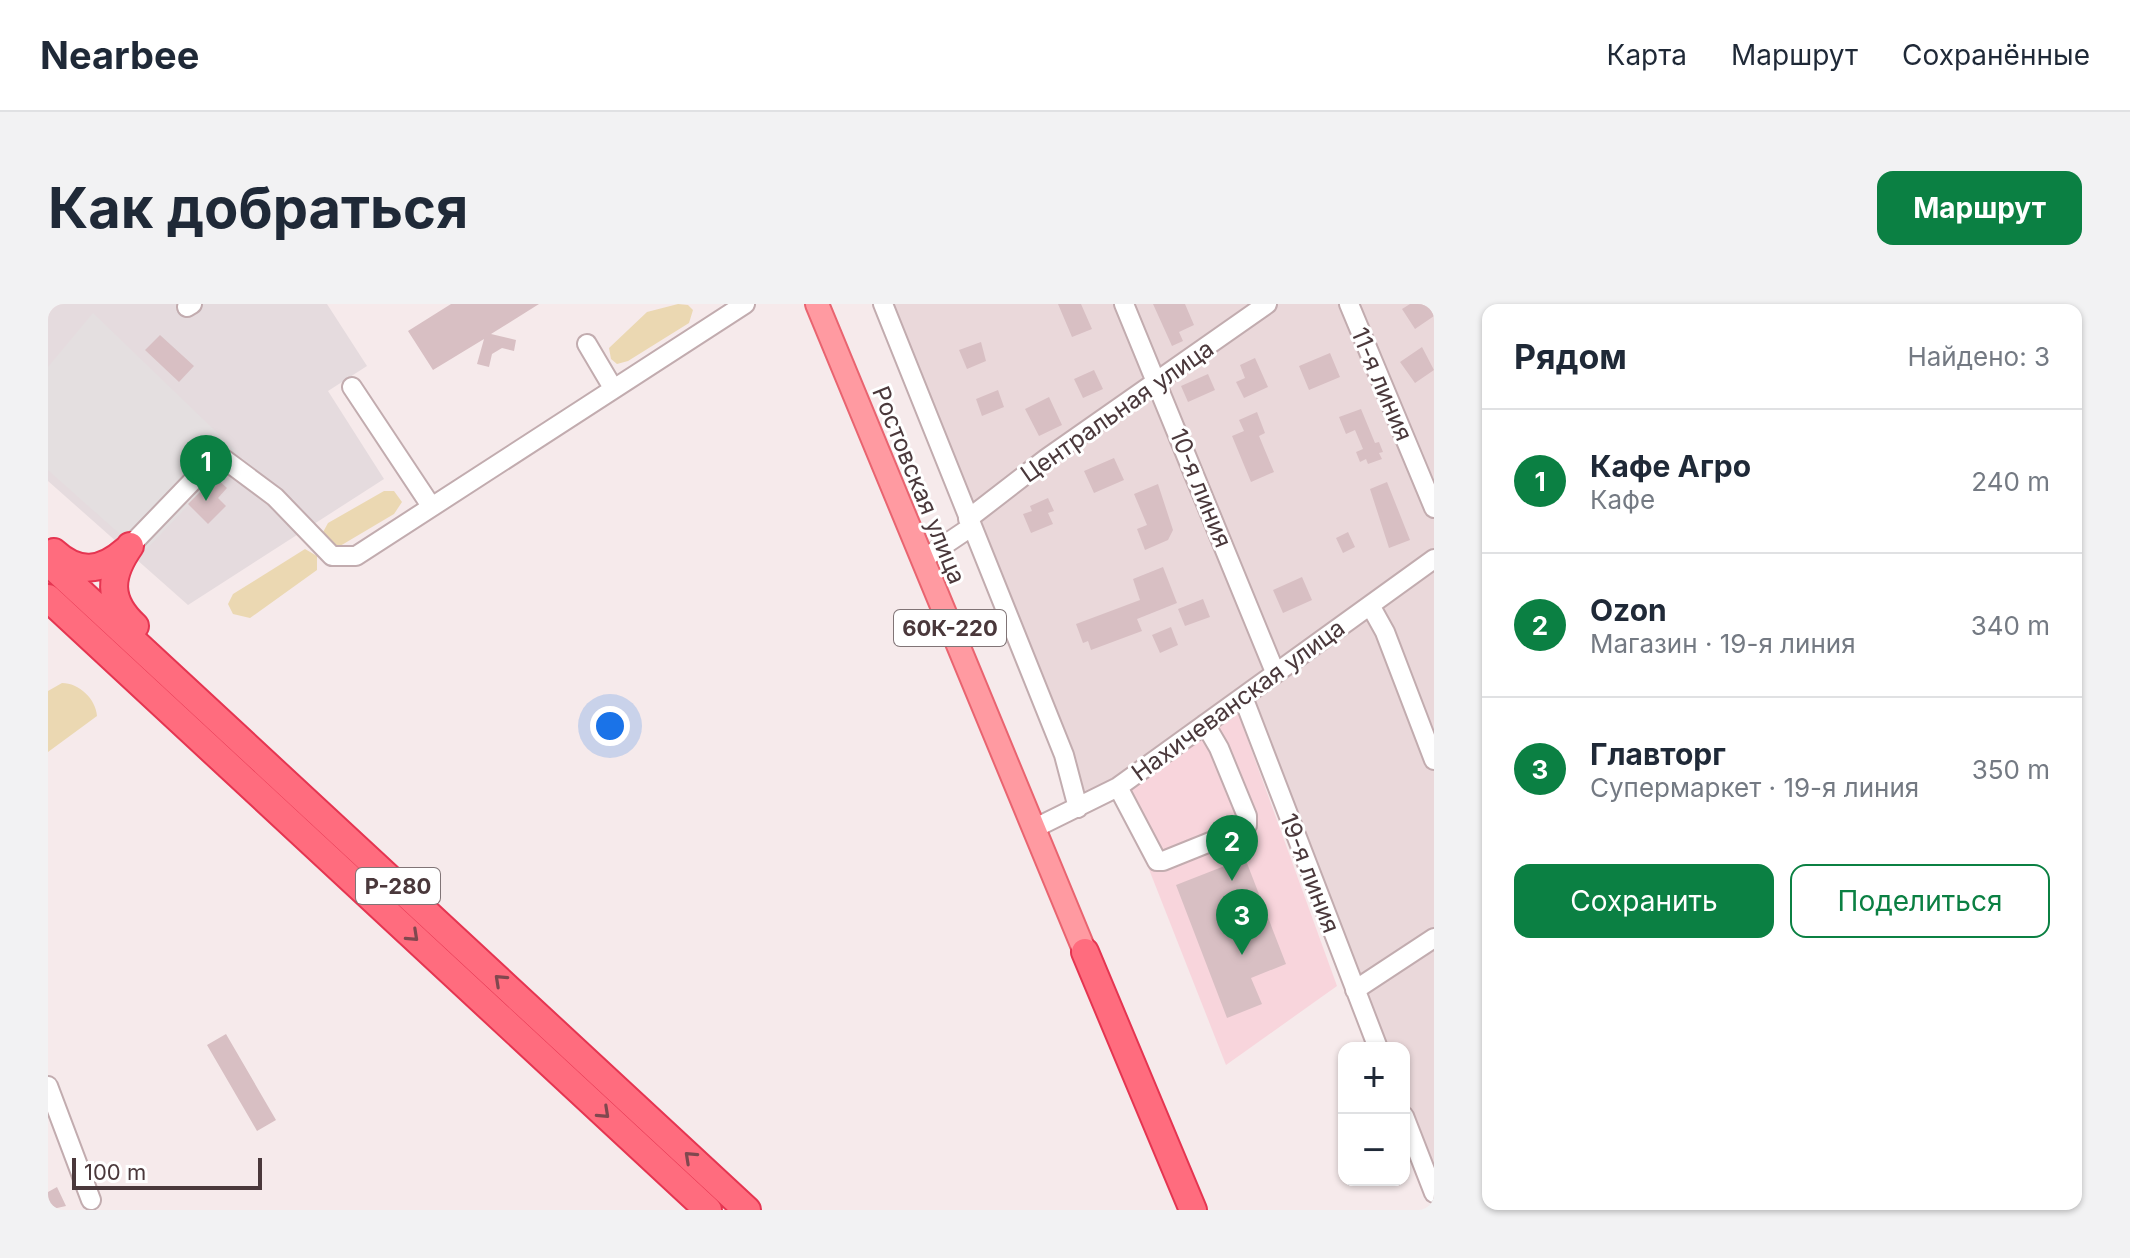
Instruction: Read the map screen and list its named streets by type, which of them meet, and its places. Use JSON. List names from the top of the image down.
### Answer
{
  "streets": {
    "highway": ["60К-220", "Р-280"],
    "main road": ["Ростовская улица"],
    "street": [
      "11-я линия",
      "Центральная улица",
      "10-я линия",
      "Нахичеванская улица",
      "19-я линия"
    ]
  },
  "crossings": [
    ["Центральная улица", "Ростовская улица"],
    ["Центральная улица", "10-я линия"],
    ["Ростовская улица", "60К-220"],
    ["Ростовская улица", "Нахичеванская улица"],
    ["10-я линия", "Нахичеванская улица"],
    ["Нахичеванская улица", "19-я линия"]
  ],
  "scale_bar": "100 m",
  "page": {
    "header": "Nearbee",
    "nav": ["Карта", "Маршрут", "Сохранённые"],
    "buttons": [
      "Маршрут",
      ["Сохранить", "Поделиться"]
    ],
    "title": "Как добраться",
    "heading": ["Рядом", "Найдено: 3"],
    "list": [
      {
        "mark": "1",
        "name": "Кафе Агро",
        "note": "Кафе",
        "value": "240 m"
      },
      {
        "mark": "2",
        "name": "Ozon",
        "note": "Магазин · 19-я линия",
        "value": "340 m"
      },
      {
        "mark": "3",
        "name": "Главторг",
        "note": "Супермаркет · 19-я линия",
        "value": "350 m"
      }
    ],
    "pins": ["1", "2", "3"],
    "map_buttons": ["+", "−"],
    "scale": "100 m"
  }
}
